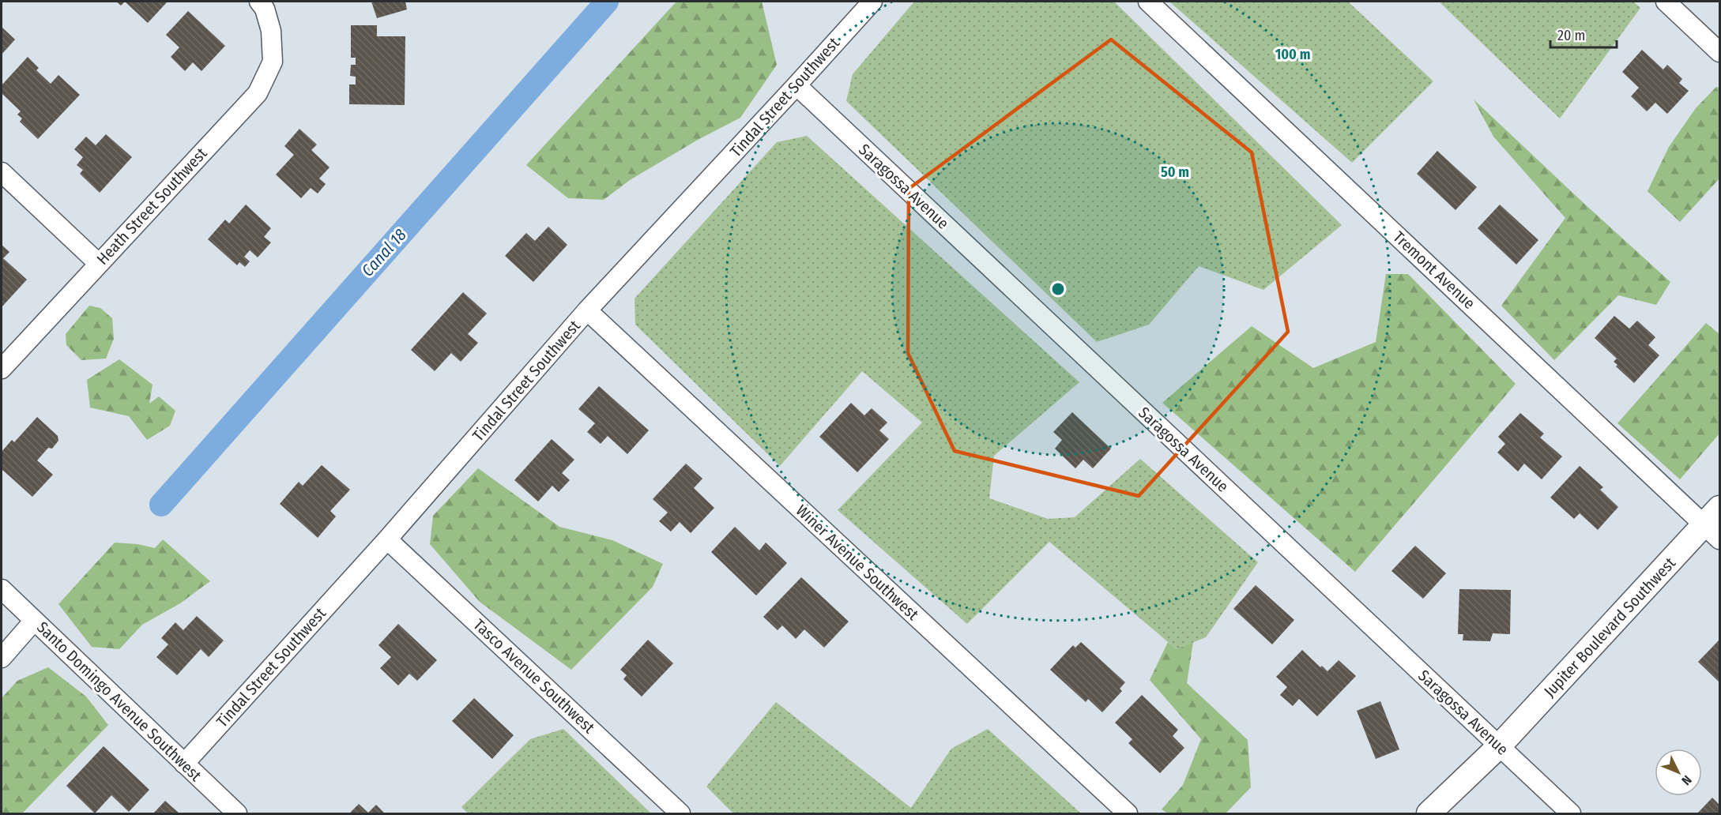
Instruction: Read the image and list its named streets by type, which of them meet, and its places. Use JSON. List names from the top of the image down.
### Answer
{
  "streets": {
    "street": [
      "Tindal Street Southwest",
      "Saragossa Avenue",
      "Heath Street Southwest",
      "Tremont Avenue",
      "Winer Avenue Southwest",
      "Jupiter Boulevard Southwest",
      "Tasco Avenue Southwest",
      "Santo Domingo Avenue Southwest"
    ]
  },
  "crossings": [
    ["Tindal Street Southwest", "Saragossa Avenue"],
    ["Tindal Street Southwest", "Winer Avenue Southwest"],
    ["Tindal Street Southwest", "Tasco Avenue Southwest"],
    ["Tindal Street Southwest", "Santo Domingo Avenue Southwest"],
    ["Saragossa Avenue", "Jupiter Boulevard Southwest"],
    ["Tremont Avenue", "Jupiter Boulevard Southwest"]
  ],
  "water": ["Canal 18"],
  "scale_bar": "20 m",
  "north": "bottom right",
  "rings": ["100 m", "50 m"]
}
